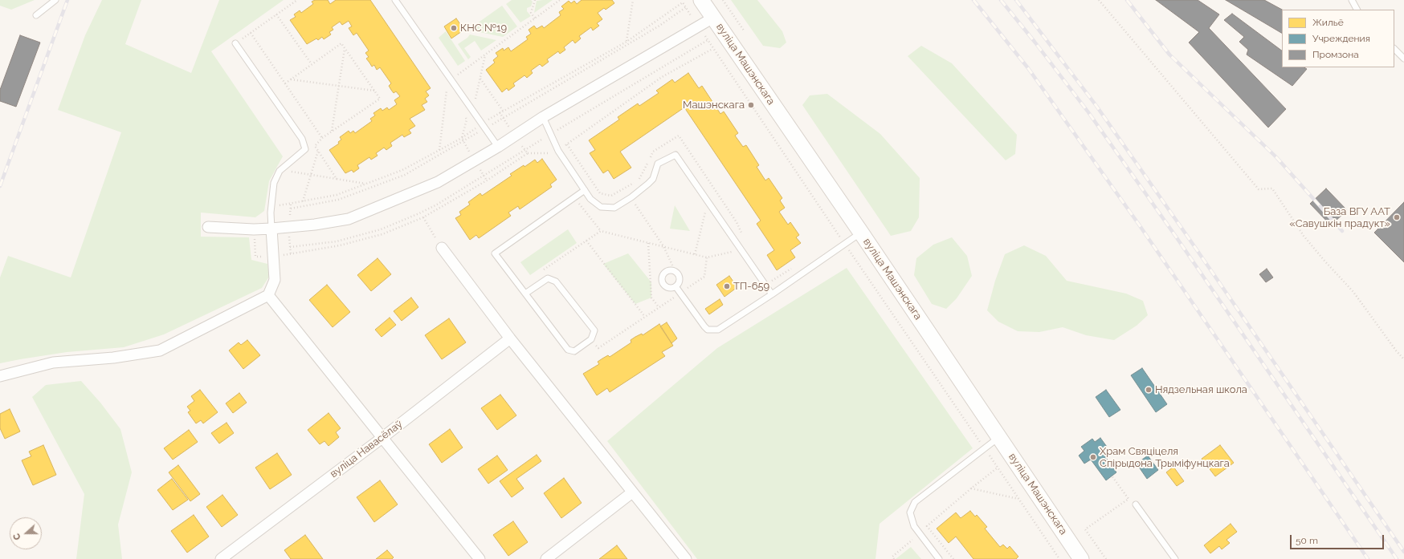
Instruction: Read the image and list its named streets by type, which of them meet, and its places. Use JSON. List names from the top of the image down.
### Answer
{
  "streets": {
    "main road": ["вуліца Машэнскага"],
    "street": ["вуліца Навасёлаў"]
  },
  "places": [
    "КНС №19",
    "Машэнскага",
    "База ВГУ ААТ «Савушкін прадукт»",
    "ТП-659",
    "Нядзельная школа",
    "Храм Свяціцеля Спірыдона Трыміфунцкага"
  ],
  "legend": ["Жильё", "Учреждения", "Промзона"],
  "scale_bar": "50 m",
  "north": "left"
}
